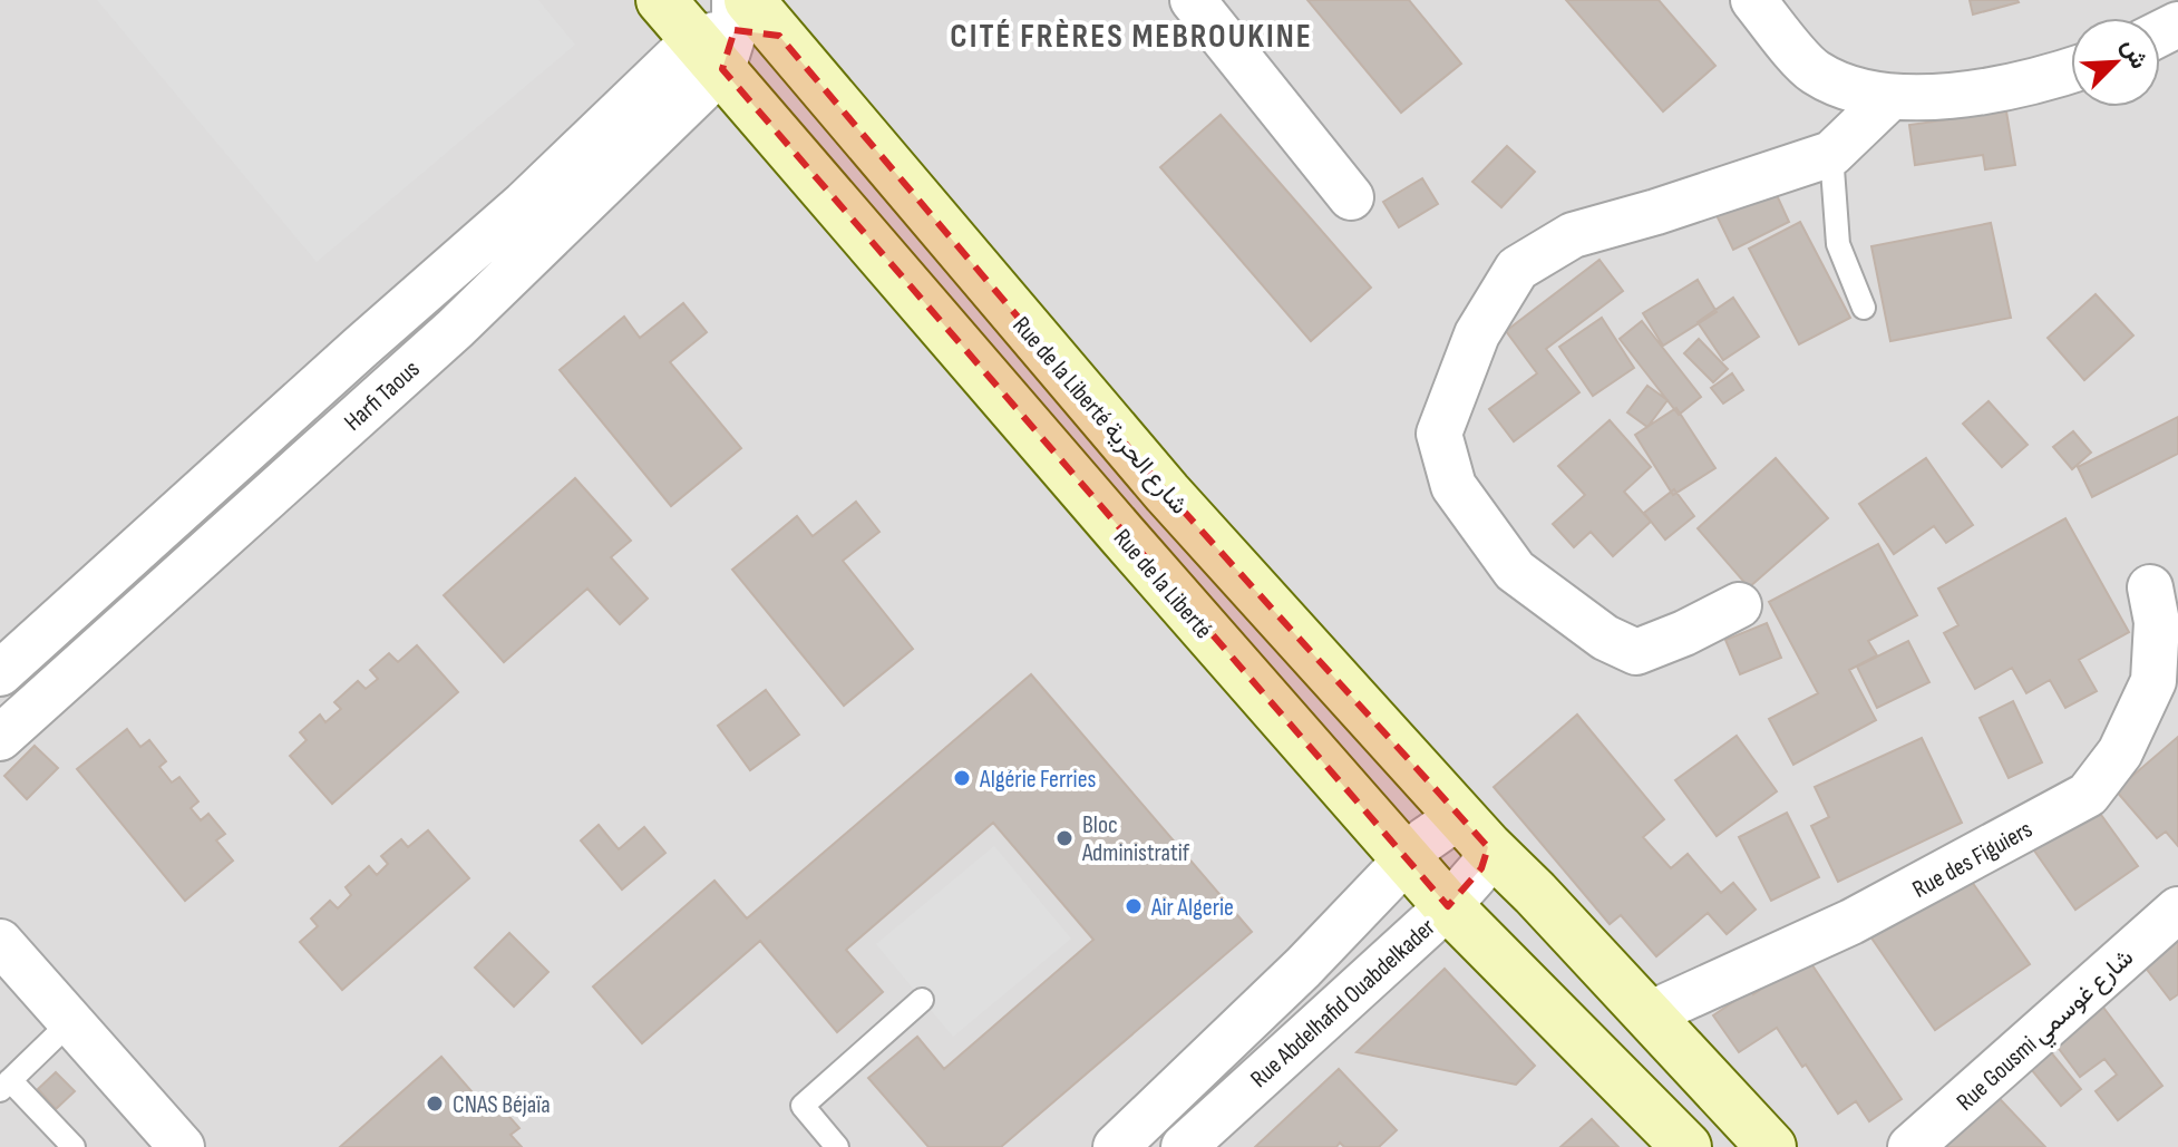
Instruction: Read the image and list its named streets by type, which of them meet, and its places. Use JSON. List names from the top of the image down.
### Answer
{
  "streets": {
    "main road": ["Rue de la Liberté شارع الحرية", "Rue de la Liberté"],
    "street": [
      "Harfi Taous",
      "Rue des Figuiers",
      "Rue Abdelhafid Ouabdelkader",
      "Rue Gousmi شارع غوسمي"
    ]
  },
  "crossings": [
    ["Harfi Taous", "Rue de la Liberté شارع الحرية"],
    ["Harfi Taous", "Rue de la Liberté"],
    ["Rue de la Liberté شارع الحرية", "Rue de la Liberté"],
    ["Rue de la Liberté شارع الحرية", "Rue Abdelhafid Ouabdelkader"],
    ["Rue de la Liberté", "Rue Abdelhafid Ouabdelkader"]
  ],
  "districts": ["CITÉ FRÈRES MEBROUKINE"],
  "places": [
    "Algérie Ferries",
    "Bloc Administratif",
    "Air Algerie",
    "CNAS Béjaïa"
  ],
  "north": "top right"
}
